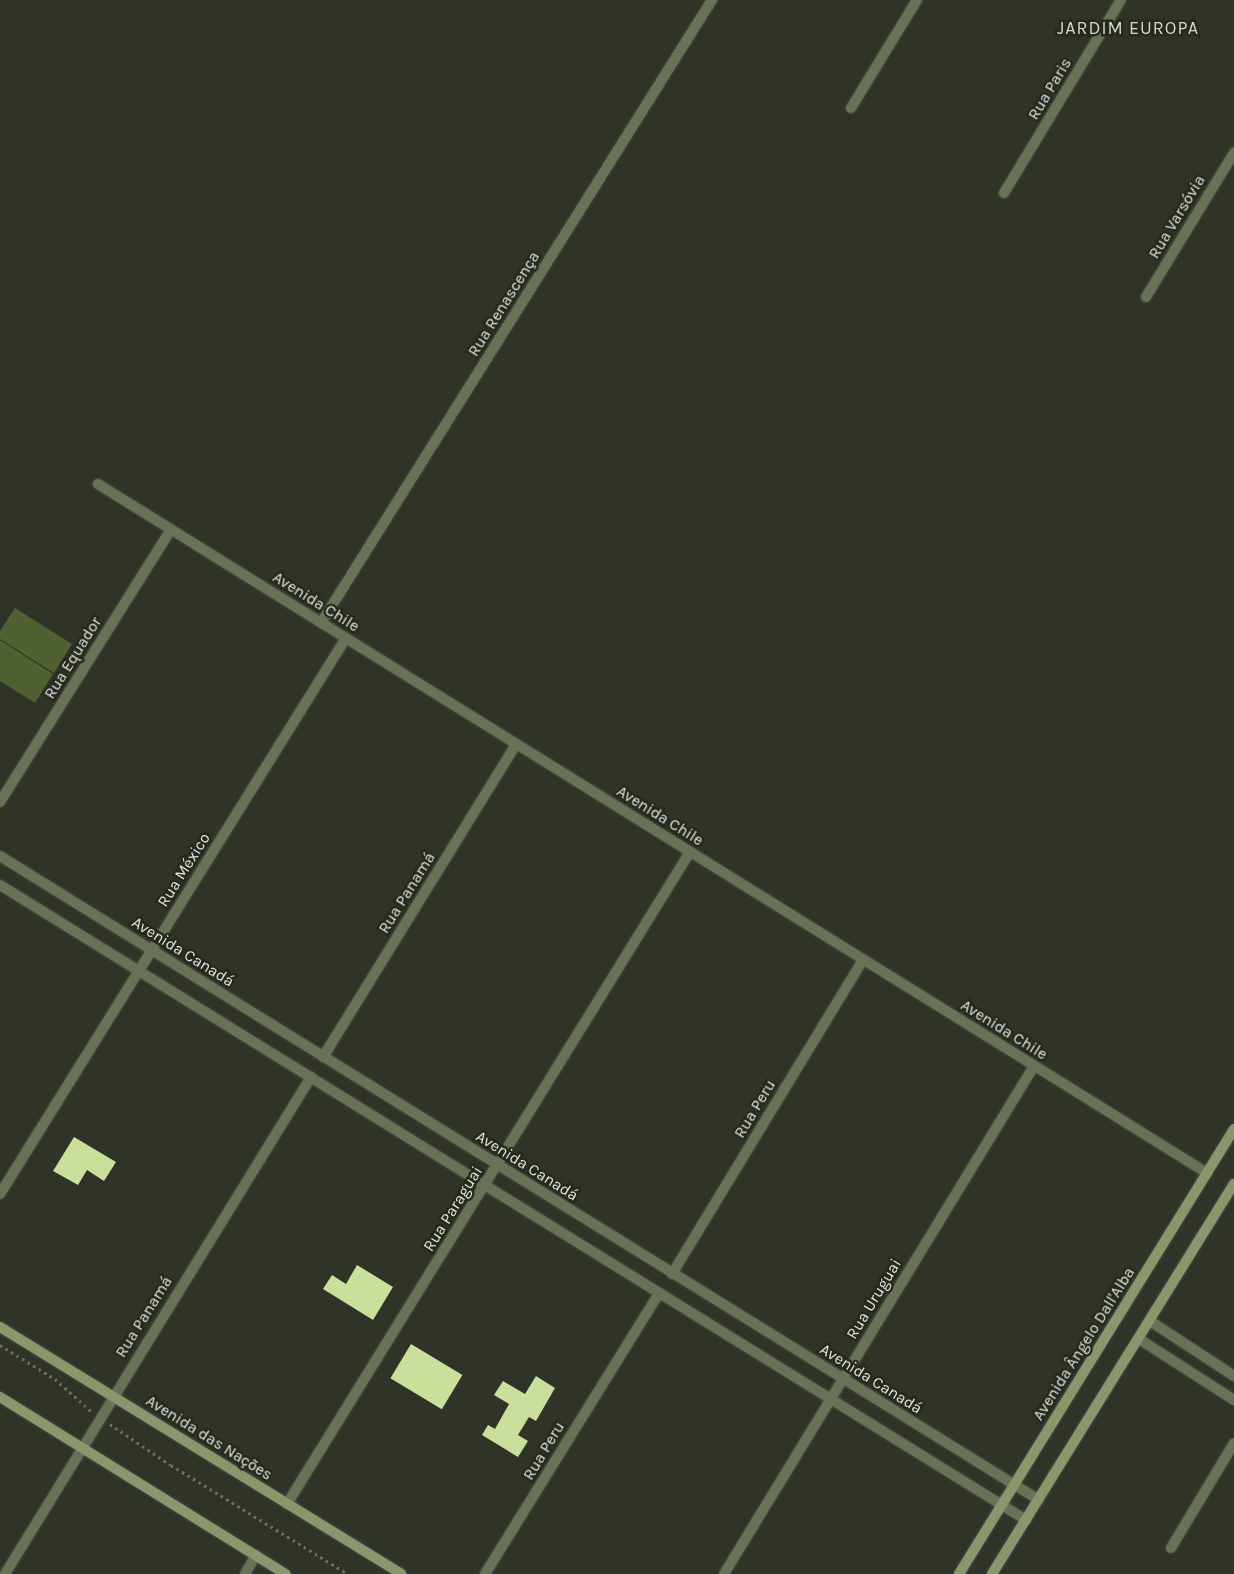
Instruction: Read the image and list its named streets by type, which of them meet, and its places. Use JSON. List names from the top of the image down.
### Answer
{
  "streets": {
    "main road": ["Avenida Ângelo Dall'Alba", "Avenida das Nações"],
    "street": [
      "Rua Paris",
      "Rua Varsóvia",
      "Rua Renascença",
      "Avenida Chile",
      "Rua Equador",
      "Rua México",
      "Rua Panamá",
      "Avenida Canadá",
      "Rua Peru",
      "Rua Paraguai",
      "Rua Uruguai"
    ]
  },
  "crossings": [
    ["Rua Renascença", "Avenida Chile"],
    ["Avenida Chile", "Rua Equador"],
    ["Avenida Chile", "Rua México"],
    ["Avenida Chile", "Rua Panamá"],
    ["Avenida Chile", "Rua Peru"],
    ["Avenida Chile", "Rua Paraguai"],
    ["Avenida Chile", "Rua Uruguai"],
    ["Avenida Chile", "Avenida Ângelo Dall'Alba"],
    ["Rua México", "Avenida Canadá"],
    ["Rua Panamá", "Avenida Canadá"],
    ["Rua Panamá", "Avenida das Nações"],
    ["Avenida Canadá", "Rua Peru"],
    ["Avenida Canadá", "Rua Paraguai"],
    ["Avenida Canadá", "Rua Uruguai"],
    ["Avenida Canadá", "Avenida Ângelo Dall'Alba"],
    ["Rua Paraguai", "Avenida das Nações"]
  ],
  "districts": ["JARDIM EUROPA"]
}
